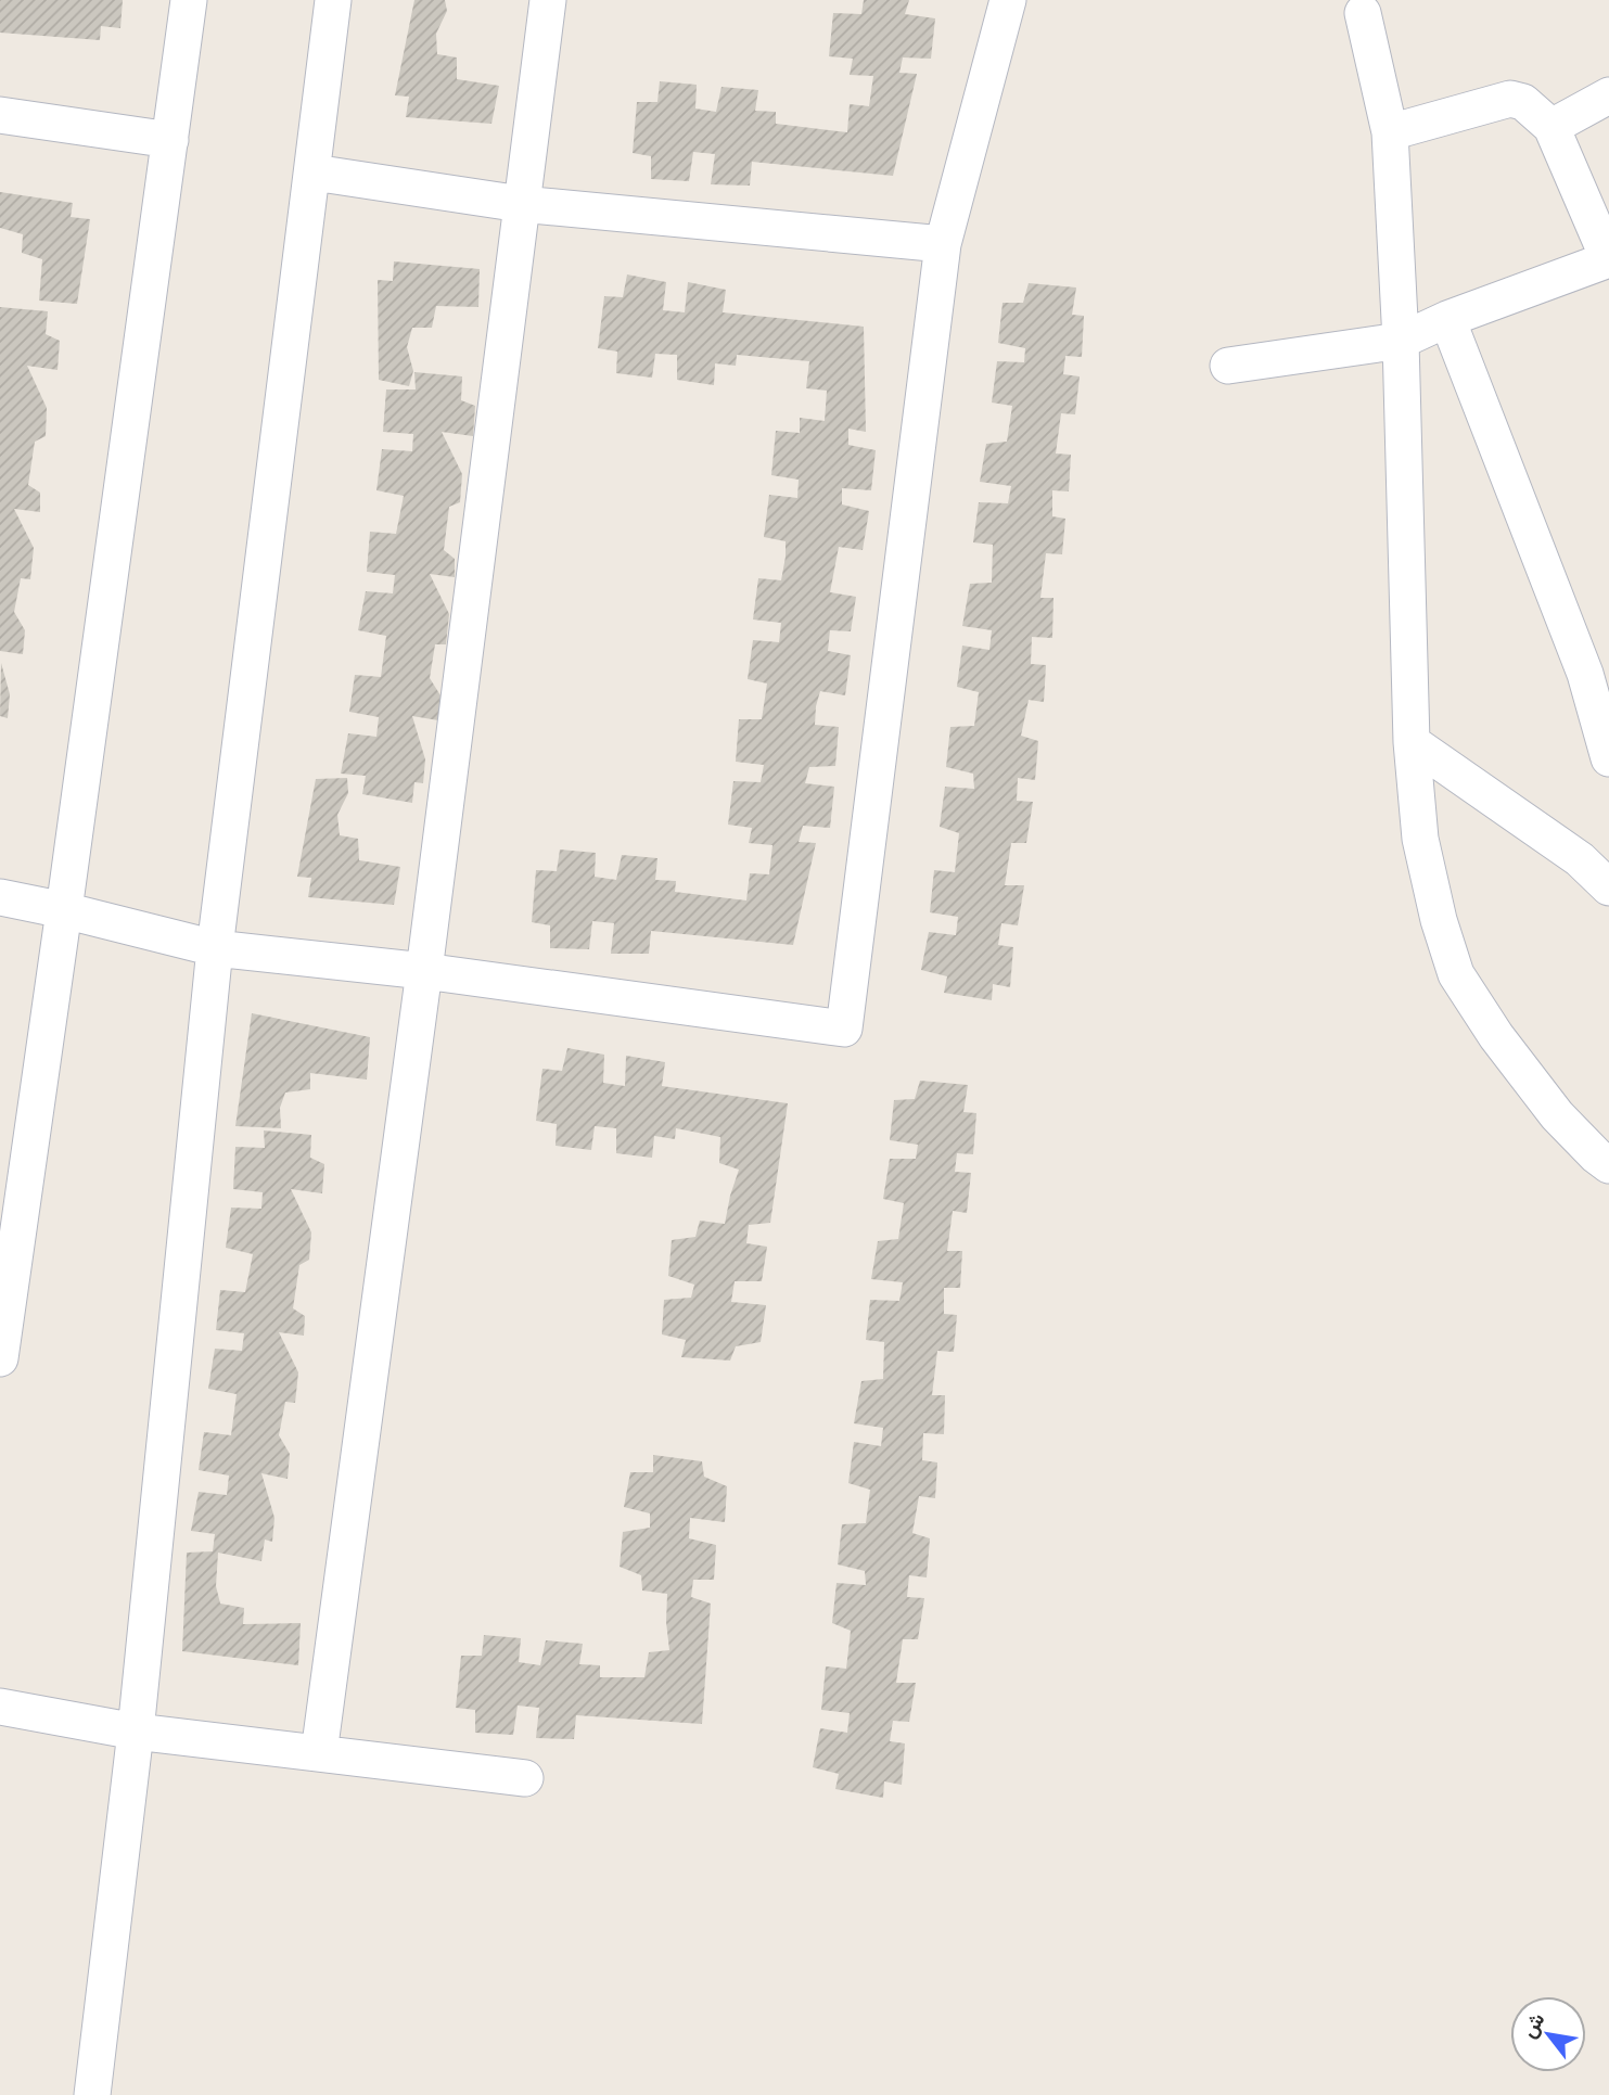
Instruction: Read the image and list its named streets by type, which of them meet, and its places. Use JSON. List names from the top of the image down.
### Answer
{
  "north": "top left"
}
